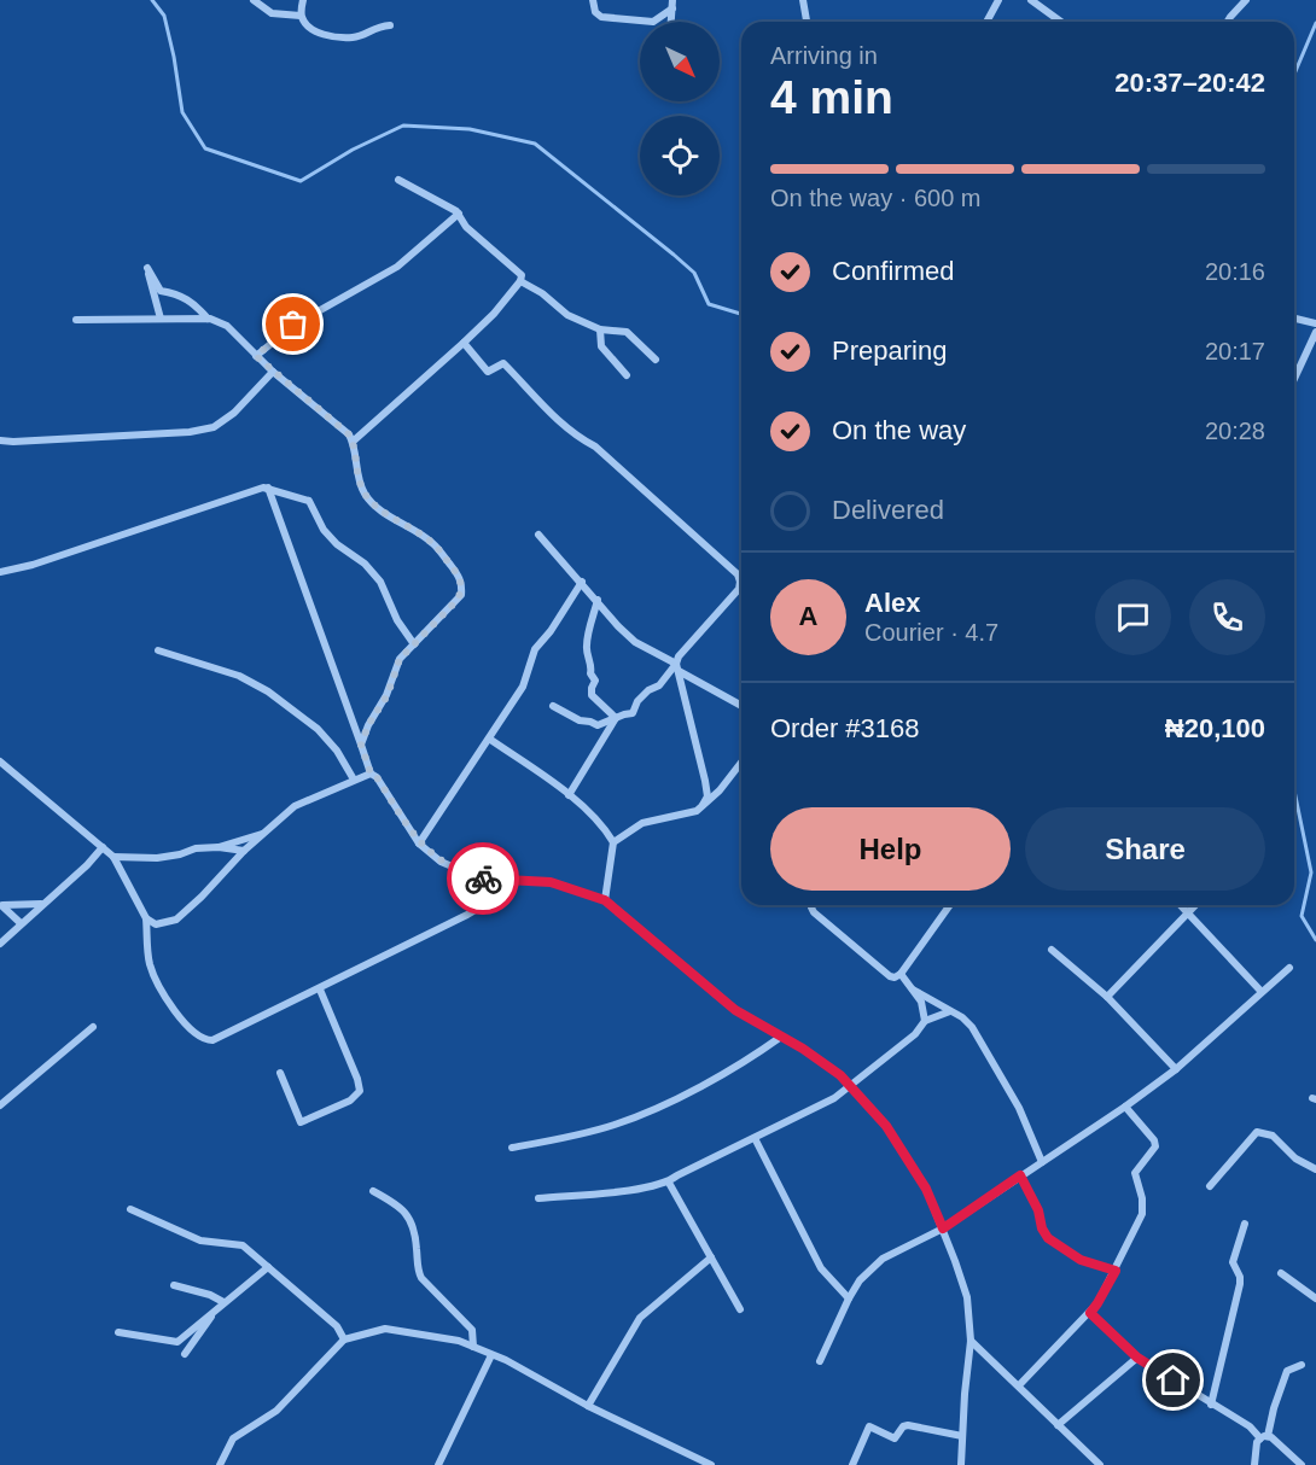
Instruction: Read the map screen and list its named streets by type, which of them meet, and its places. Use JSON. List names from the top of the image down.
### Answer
{
  "north": "bottom right",
  "page": {
    "heading": ["4 min", "Arriving in", "20:37–20:42"],
    "panel": [
      "Alex",
      "Courier · 4.7",
      "Order #3168",
      "₦20,100"
    ],
    "bar": "On the way · 600 m",
    "list": [
      ["Confirmed", "20:16"],
      ["Preparing", "20:17"],
      ["On the way", "20:28"],
      "Delivered"
    ],
    "round": "A",
    "buttons": ["Help", "Share"]
  }
}
